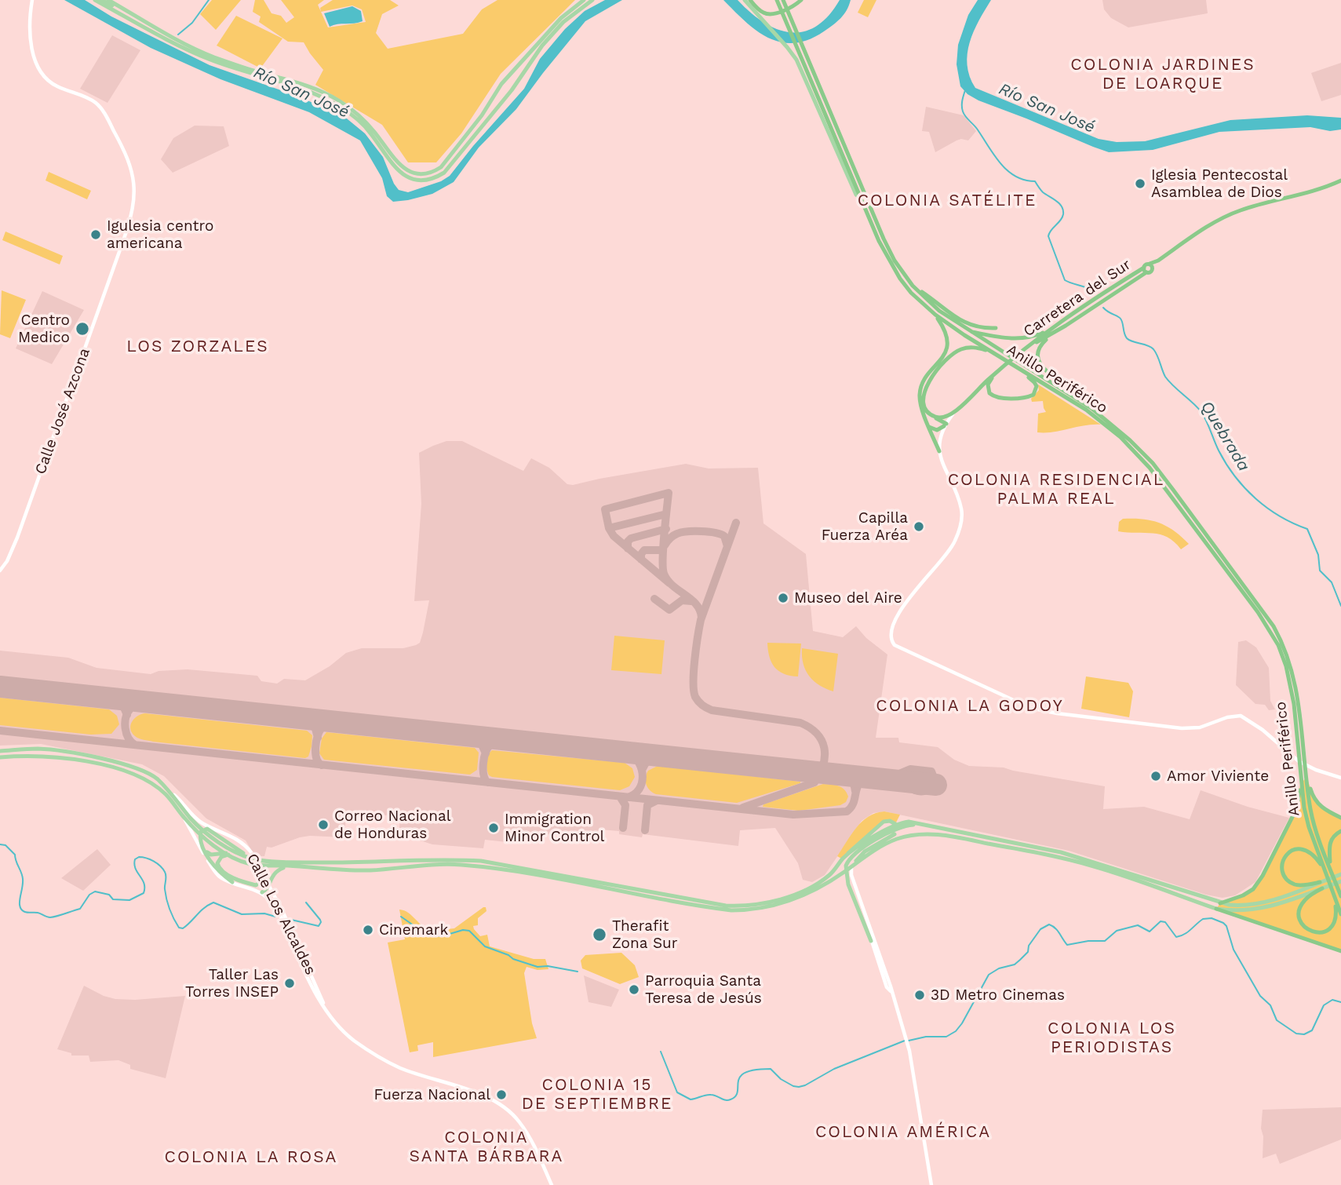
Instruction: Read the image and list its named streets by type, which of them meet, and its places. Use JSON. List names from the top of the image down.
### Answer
{
  "streets": {
    "highway": ["Carretera del Sur", "Anillo Periférico"],
    "main road": ["Calle José Azcona", "Calle Los Alcaldes"]
  },
  "districts": [
    "COLONIA JARDINES DE LOARQUE",
    "COLONIA SATÉLITE",
    "LOS ZORZALES",
    "COLONIA RESIDENCIAL PALMA REAL",
    "COLONIA LA GODOY",
    "COLONIA LOS PERIODISTAS",
    "COLONIA 15 DE SEPTIEMBRE",
    "COLONIA AMÉRICA",
    "COLONIA SANTA BÁRBARA",
    "COLONIA LA ROSA"
  ],
  "water": ["Río San José", "Quebrada"],
  "places": [
    "Iglesia Pentecostal Asamblea de Dios",
    "Igulesia centro americana",
    "Centro Medico",
    "Capilla Fuerza Aréa",
    "Museo del Aire",
    "Amor Viviente",
    "Correo Nacional de Honduras",
    "Immigration Minor Control",
    "Cinemark",
    "Therafit Zona Sur",
    "Taller Las Torres INSEP",
    "Parroquia Santa Teresa de Jesús",
    "3D Metro Cinemas",
    "Fuerza Nacional"
  ]
}
